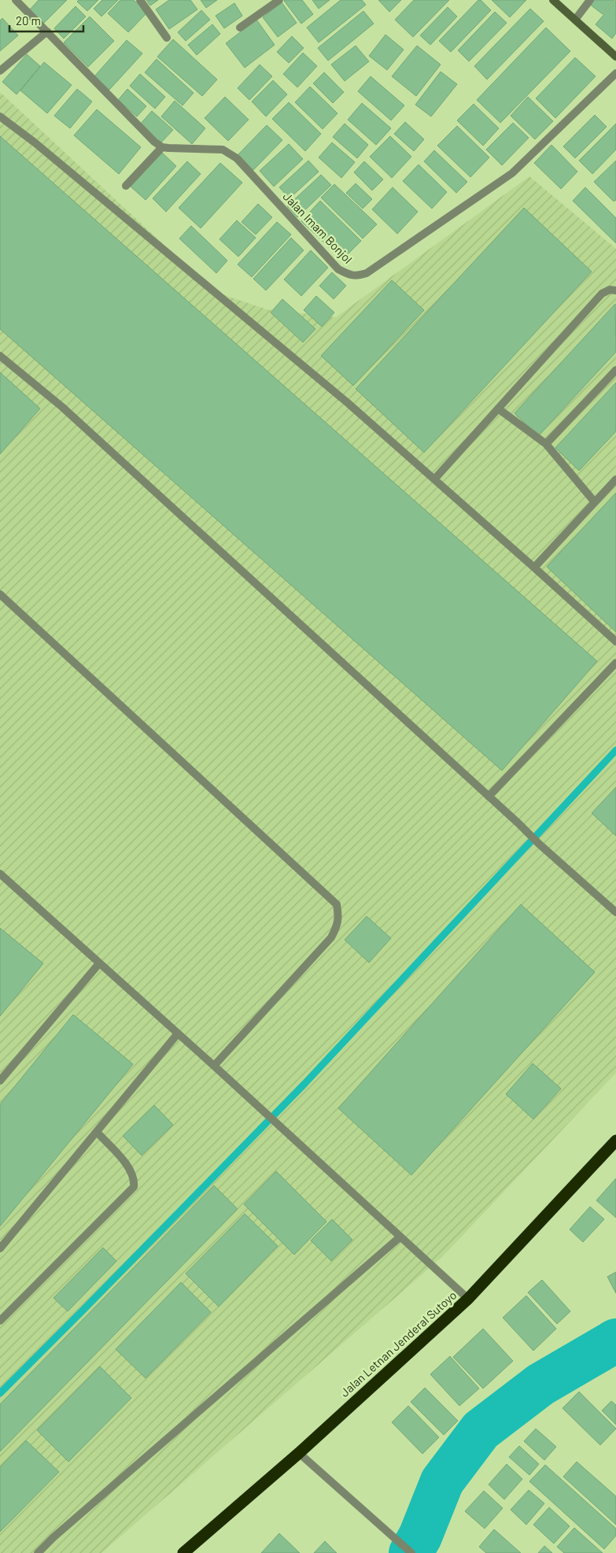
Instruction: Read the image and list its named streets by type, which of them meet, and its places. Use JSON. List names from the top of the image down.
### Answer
{
  "streets": {
    "highway": ["Jalan Letnan Jenderal Sutoyo"],
    "street": ["Jalan Imam Bonjol"]
  },
  "scale_bar": "20 m"
}
